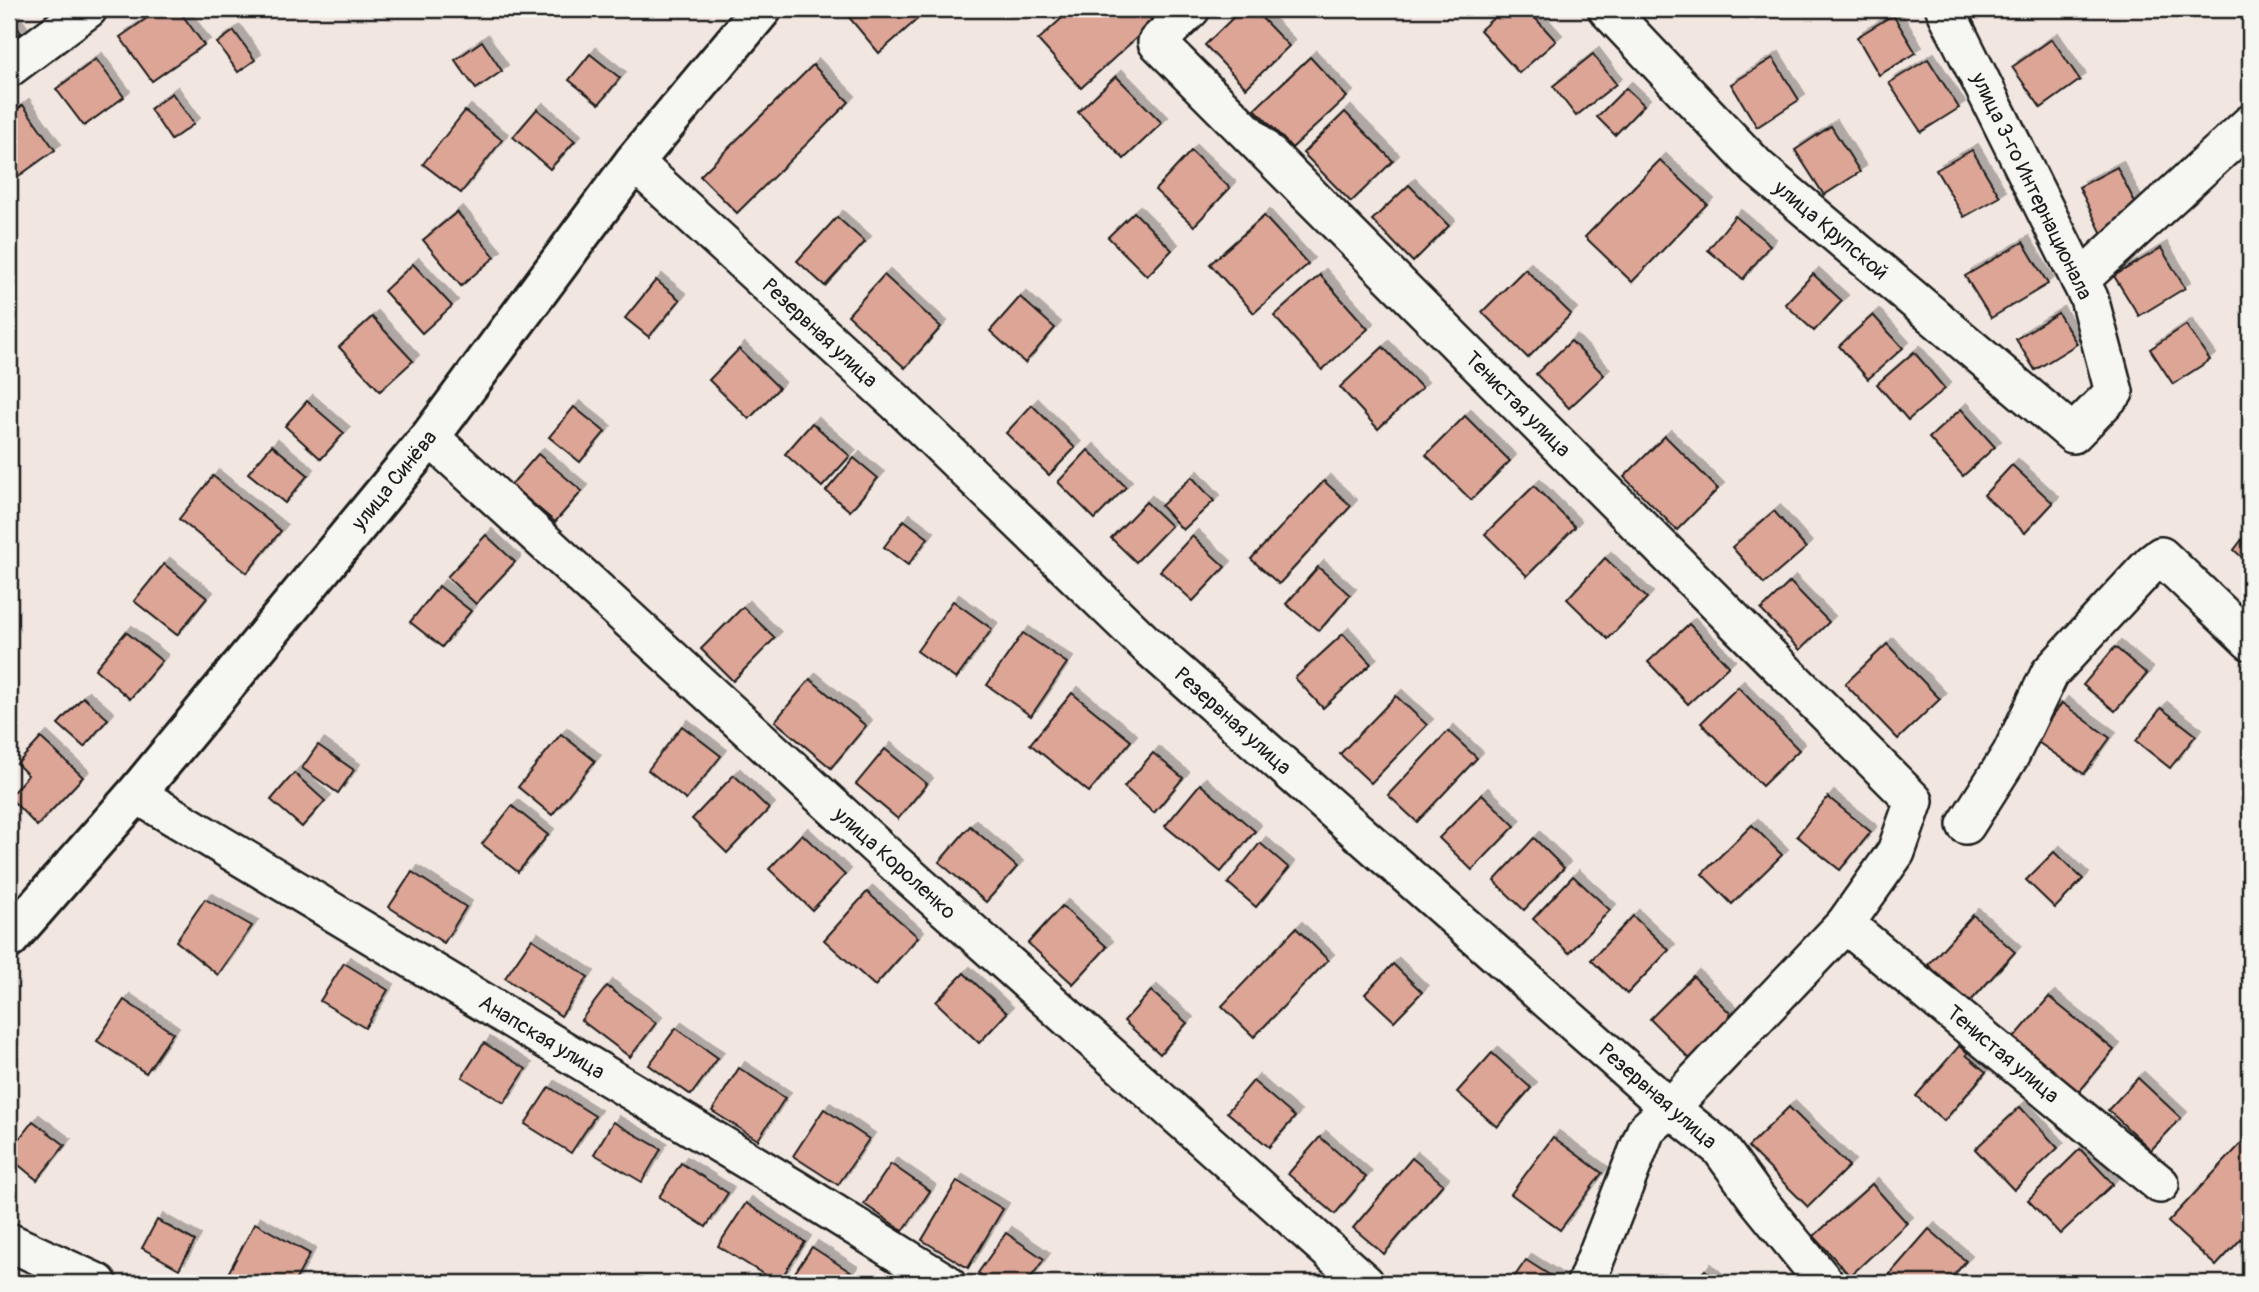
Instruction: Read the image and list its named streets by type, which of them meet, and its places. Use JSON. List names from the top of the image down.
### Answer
{
  "streets": {
    "main road": ["улица Синёва"],
    "street": [
      "улица 3-го Интернационала",
      "улица Крупской",
      "Резервная улица",
      "Тенистая улица",
      "улица Короленко",
      "Анапская улица"
    ]
  },
  "crossings": [
    ["улица 3-го Интернационала", "улица Крупской"],
    ["Резервная улица", "улица Синёва"],
    ["улица Синёва", "улица Короленко"],
    ["улица Синёва", "Анапская улица"]
  ]
}
